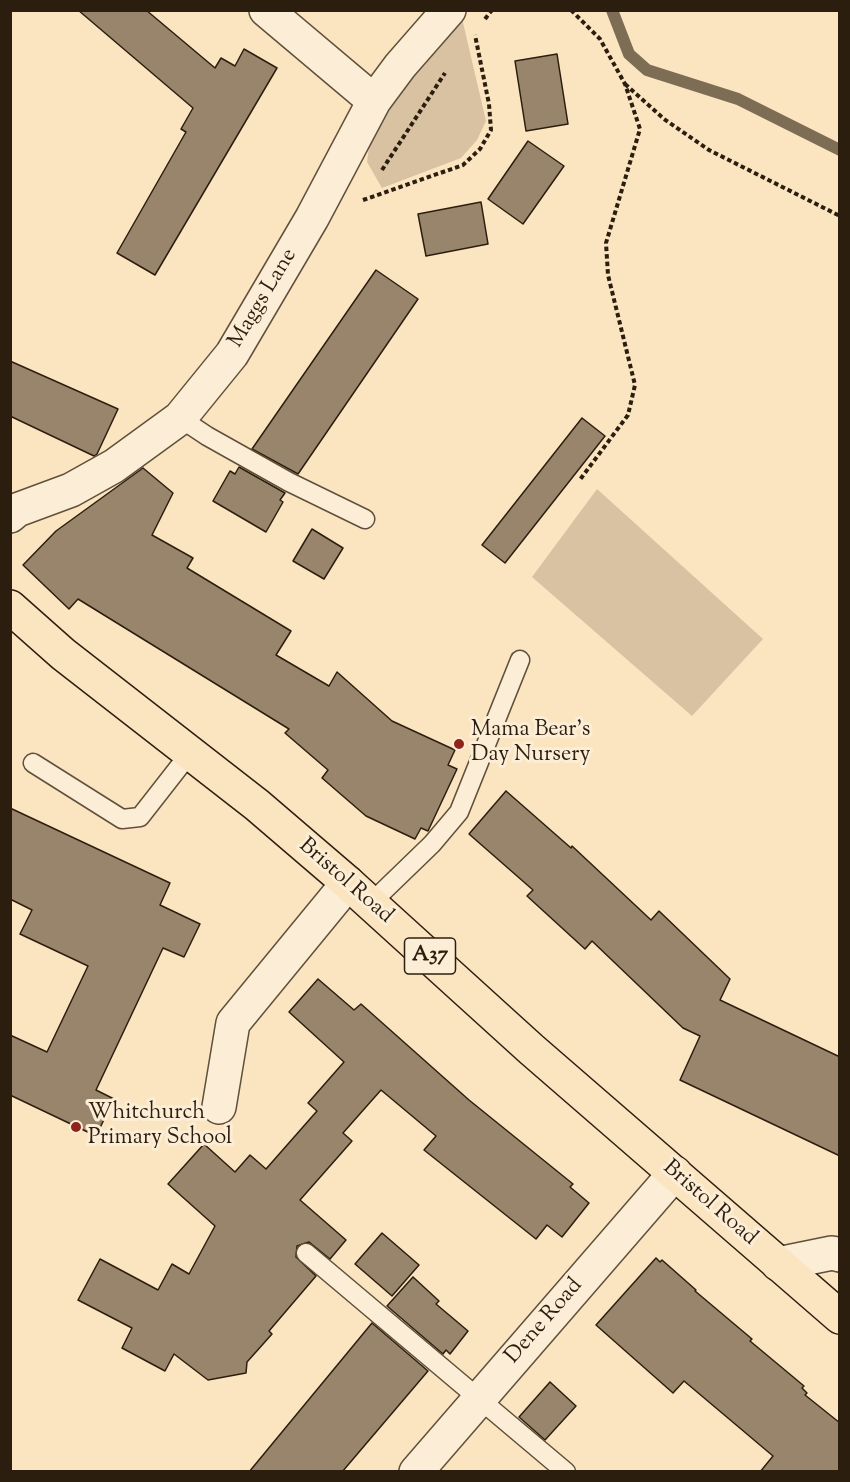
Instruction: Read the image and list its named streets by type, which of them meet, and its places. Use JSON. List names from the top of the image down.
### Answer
{
  "streets": {
    "highway": ["Bristol Road", "A37"],
    "street": ["Maggs Lane", "Dene Road"]
  },
  "crossings": [
    ["Bristol Road", "Dene Road"]
  ],
  "places": ["Mama Bear's Day Nursery", "Whitchurch Primary School"]
}
